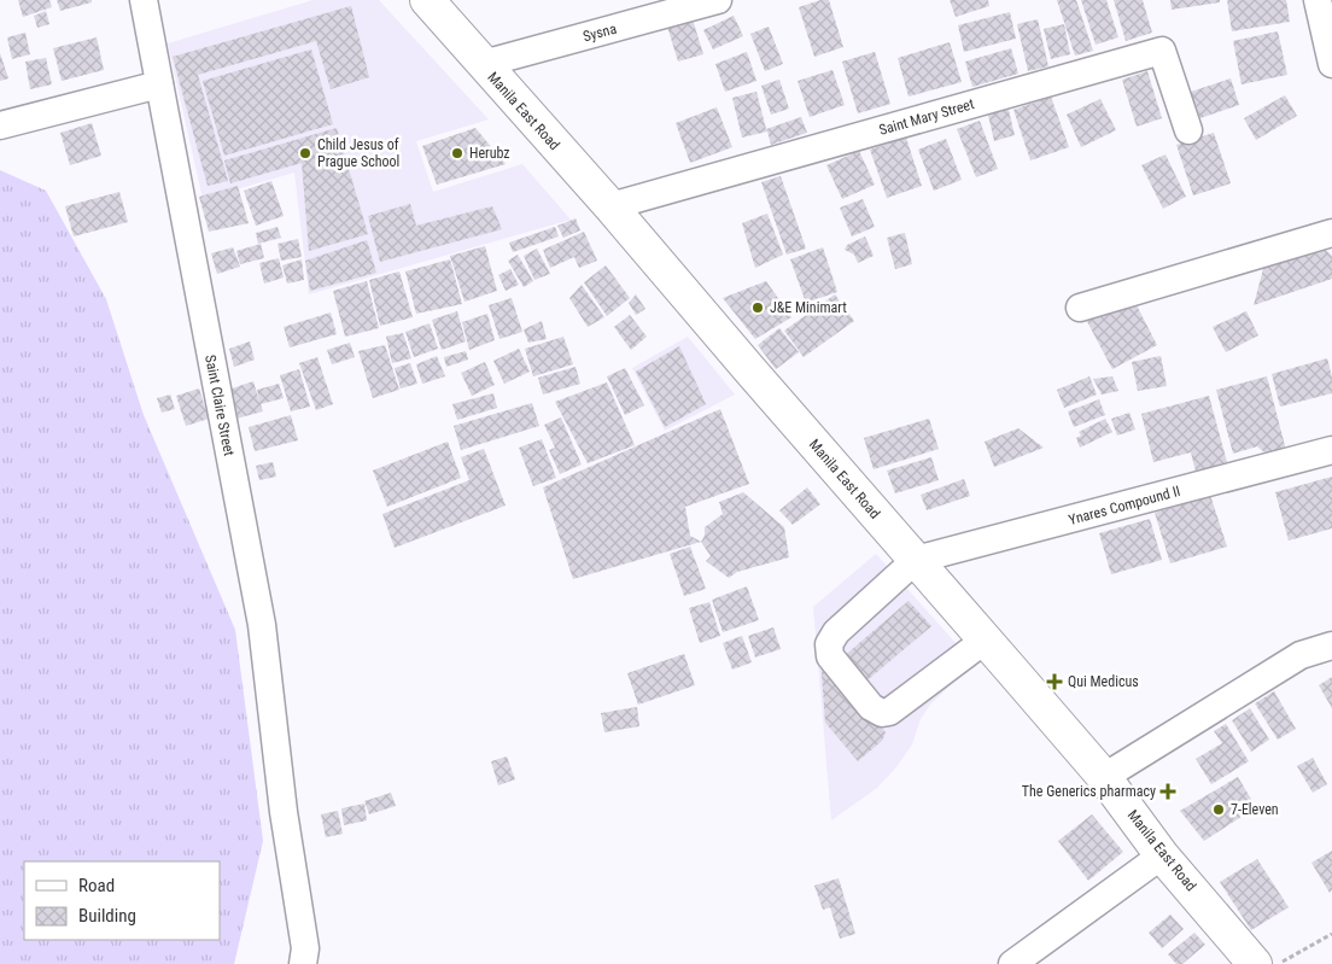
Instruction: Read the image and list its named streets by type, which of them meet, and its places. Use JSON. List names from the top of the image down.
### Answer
{
  "streets": {
    "main road": ["Manila East Road"],
    "street": [
      "Sysna",
      "Saint Mary Street",
      "Saint Claire Street",
      "Ynares Compound II"
    ]
  },
  "crossings": [
    ["Sysna", "Manila East Road"],
    ["Manila East Road", "Saint Mary Street"],
    ["Manila East Road", "Ynares Compound II"]
  ],
  "places": {
    "other": [
      "Child Jesus of Prague School",
      "Herubz",
      "J&E Minimart",
      "7-Eleven"
    ],
    "health": ["Qui Medicus", "The Generics pharmacy"]
  },
  "legend": ["Road", "Building"]
}
